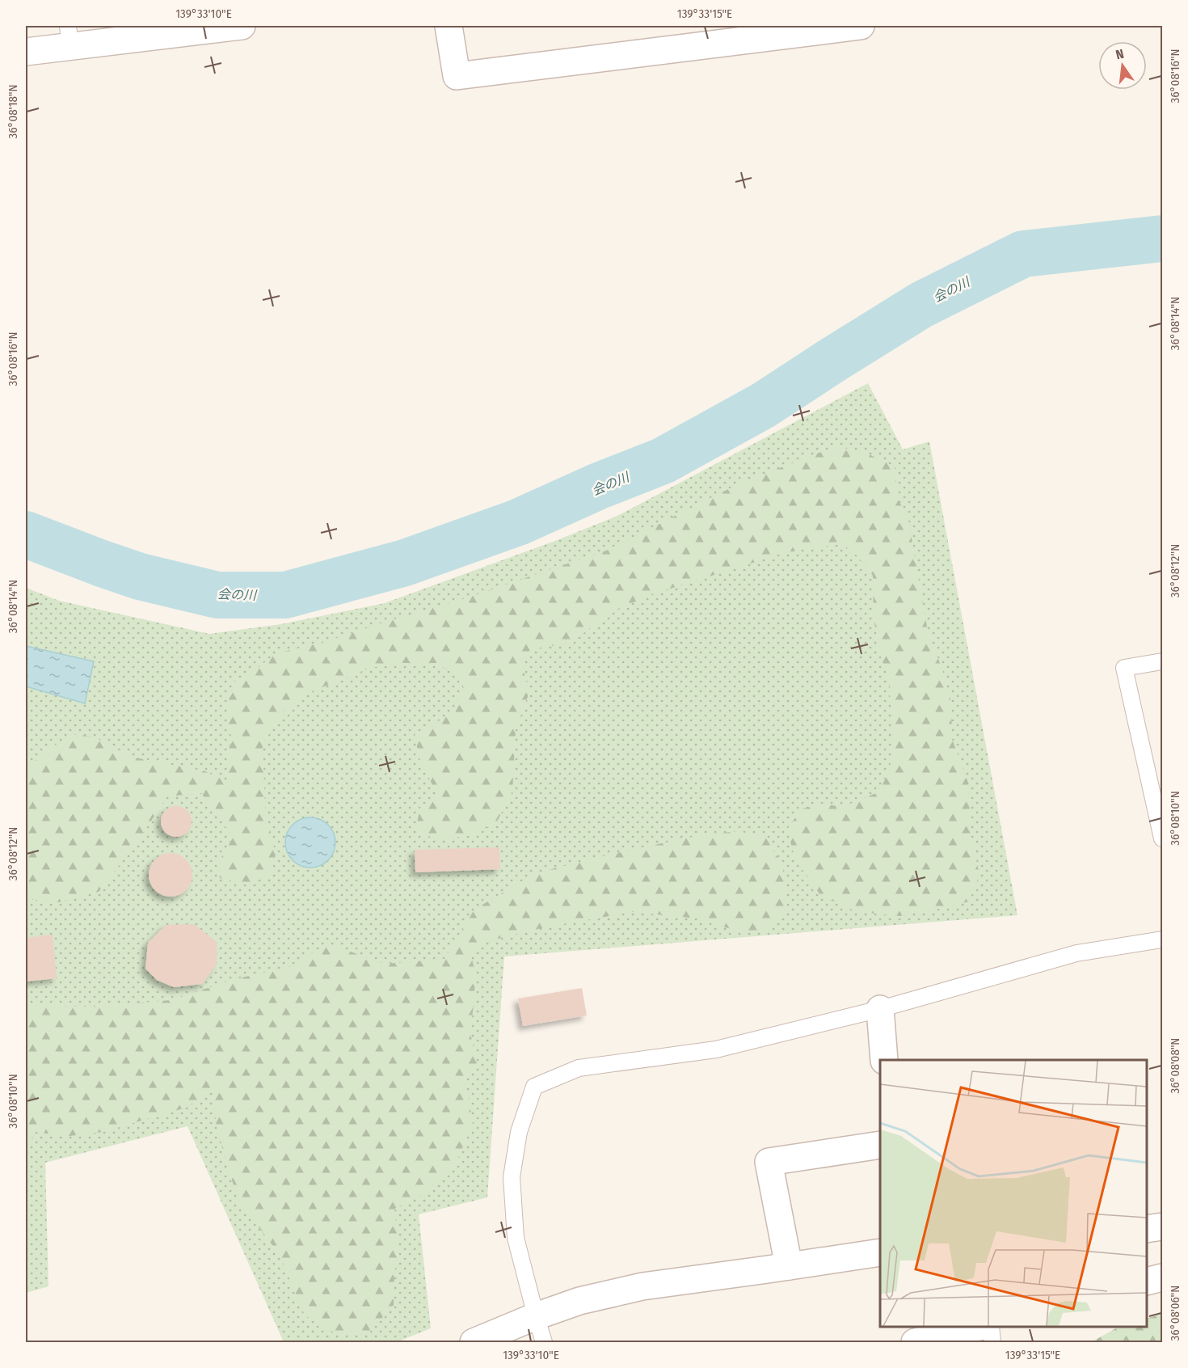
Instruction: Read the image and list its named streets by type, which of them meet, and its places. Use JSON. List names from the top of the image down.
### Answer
{
  "water": ["会の川"],
  "north": "top",
  "coordinates": [
    "139°33'10\"E",
    "139°33'15\"E",
    "36°08'16\"N",
    "36°08'18\"N",
    "36°08'14\"N",
    "36°08'12\"N",
    "36°08'10\"N",
    "36°08'08\"N",
    "36°08'06\"N"
  ]
}
